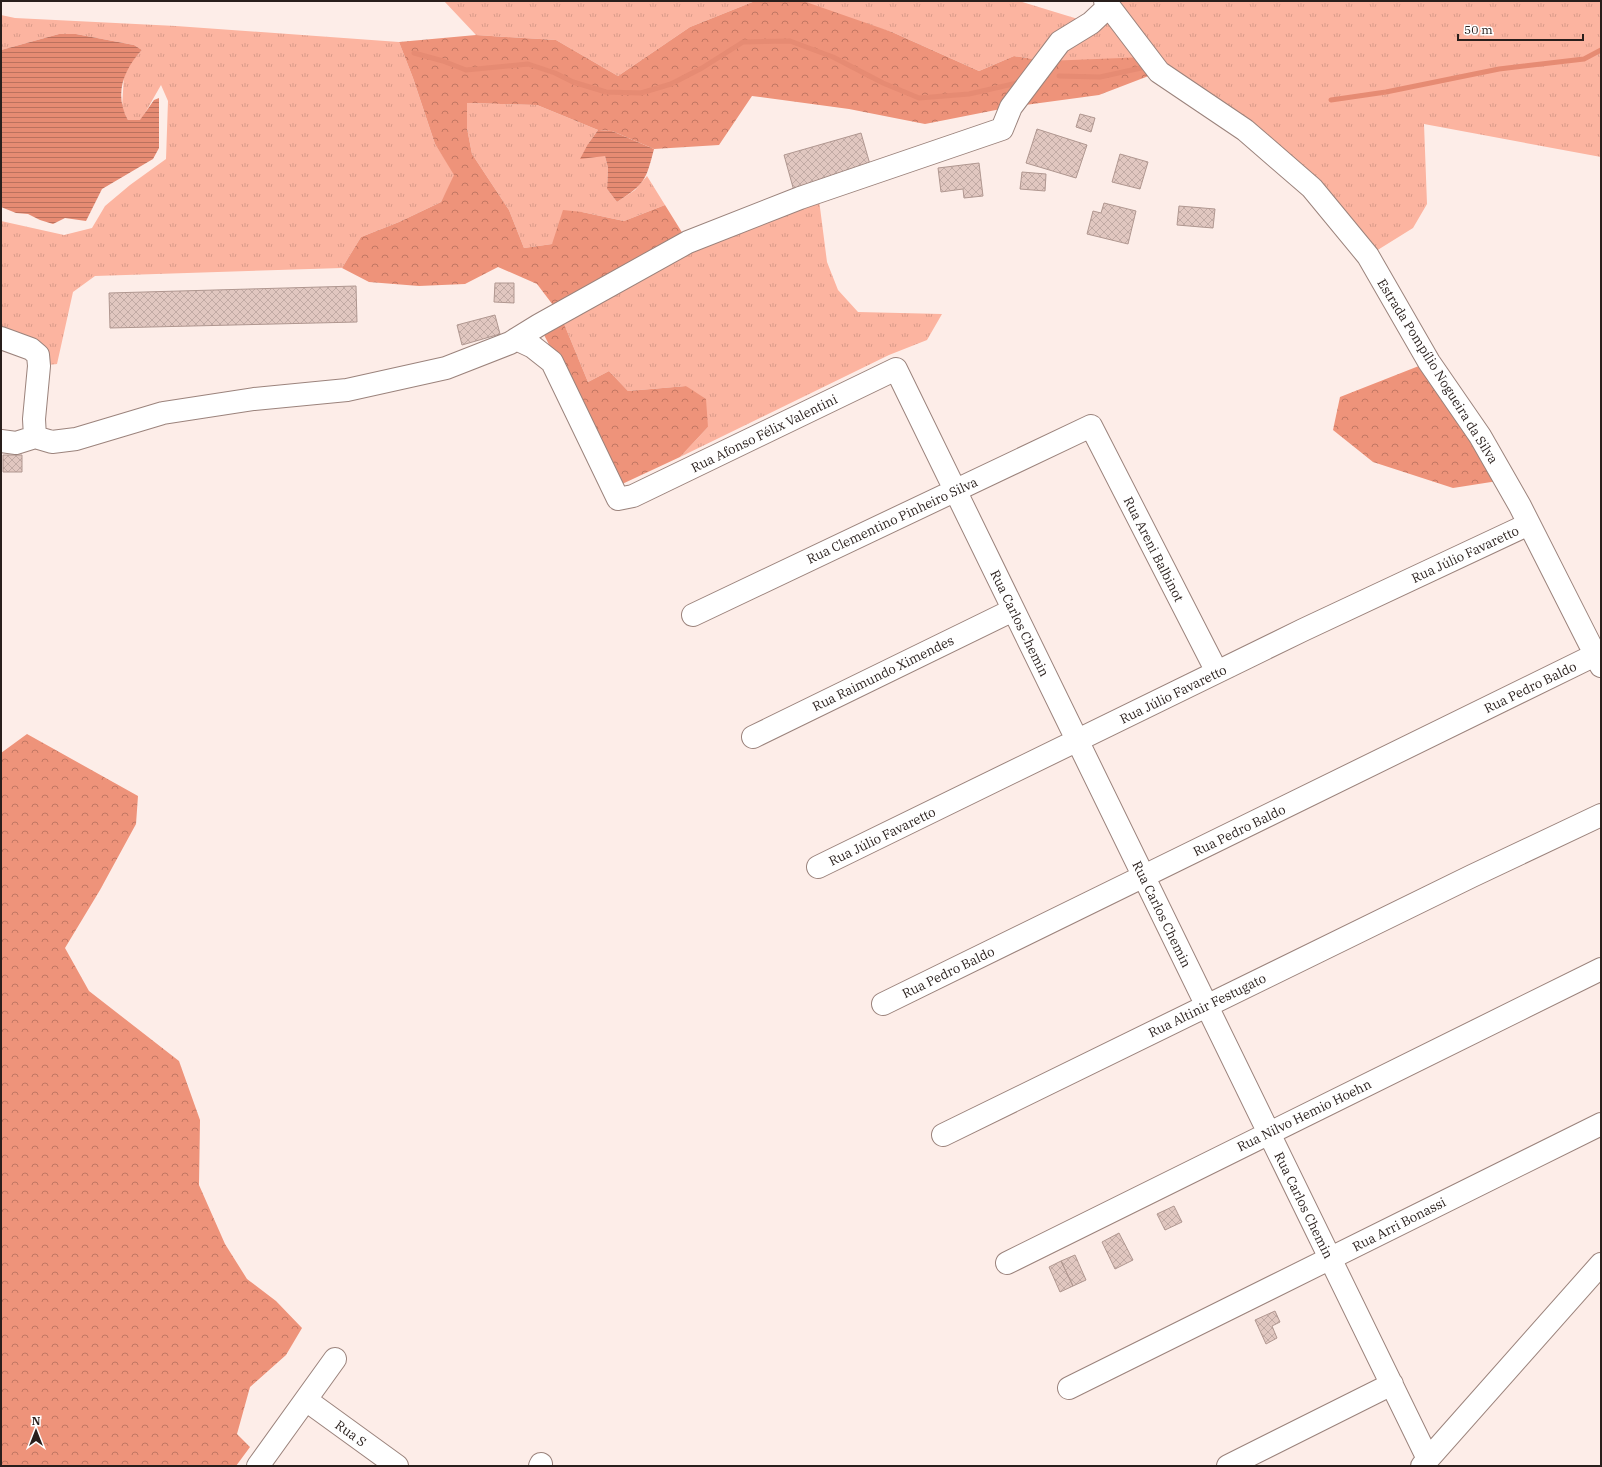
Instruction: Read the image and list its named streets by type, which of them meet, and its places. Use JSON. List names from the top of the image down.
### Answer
{
  "streets": {
    "street": [
      "Estrada Pompílio Nogueira da Silva",
      "Rua Afonso Félix Valentini",
      "Rua Clementino Pinheiro Silva",
      "Rua Areni Balbinot",
      "Rua Júlio Favaretto",
      "Rua Carlos Chemin",
      "Rua Raimundo Ximendes",
      "Rua Pedro Baldo",
      "Rua Altinir Festugato",
      "Rua Nilvo Hemio Hoehn",
      "Rua Arri Bonassi",
      "Rua S"
    ]
  },
  "crossings": [
    ["Estrada Pompílio Nogueira da Silva", "Rua Júlio Favaretto"],
    ["Estrada Pompílio Nogueira da Silva", "Rua Pedro Baldo"],
    ["Rua Afonso Félix Valentini", "Rua Carlos Chemin"],
    ["Rua Clementino Pinheiro Silva", "Rua Areni Balbinot"],
    ["Rua Clementino Pinheiro Silva", "Rua Carlos Chemin"],
    ["Rua Areni Balbinot", "Rua Júlio Favaretto"],
    ["Rua Júlio Favaretto", "Rua Carlos Chemin"],
    ["Rua Carlos Chemin", "Rua Raimundo Ximendes"],
    ["Rua Carlos Chemin", "Rua Pedro Baldo"],
    ["Rua Carlos Chemin", "Rua Altinir Festugato"],
    ["Rua Carlos Chemin", "Rua Nilvo Hemio Hoehn"],
    ["Rua Carlos Chemin", "Rua Arri Bonassi"]
  ],
  "scale_bar": "50 m",
  "north": "top"
}
